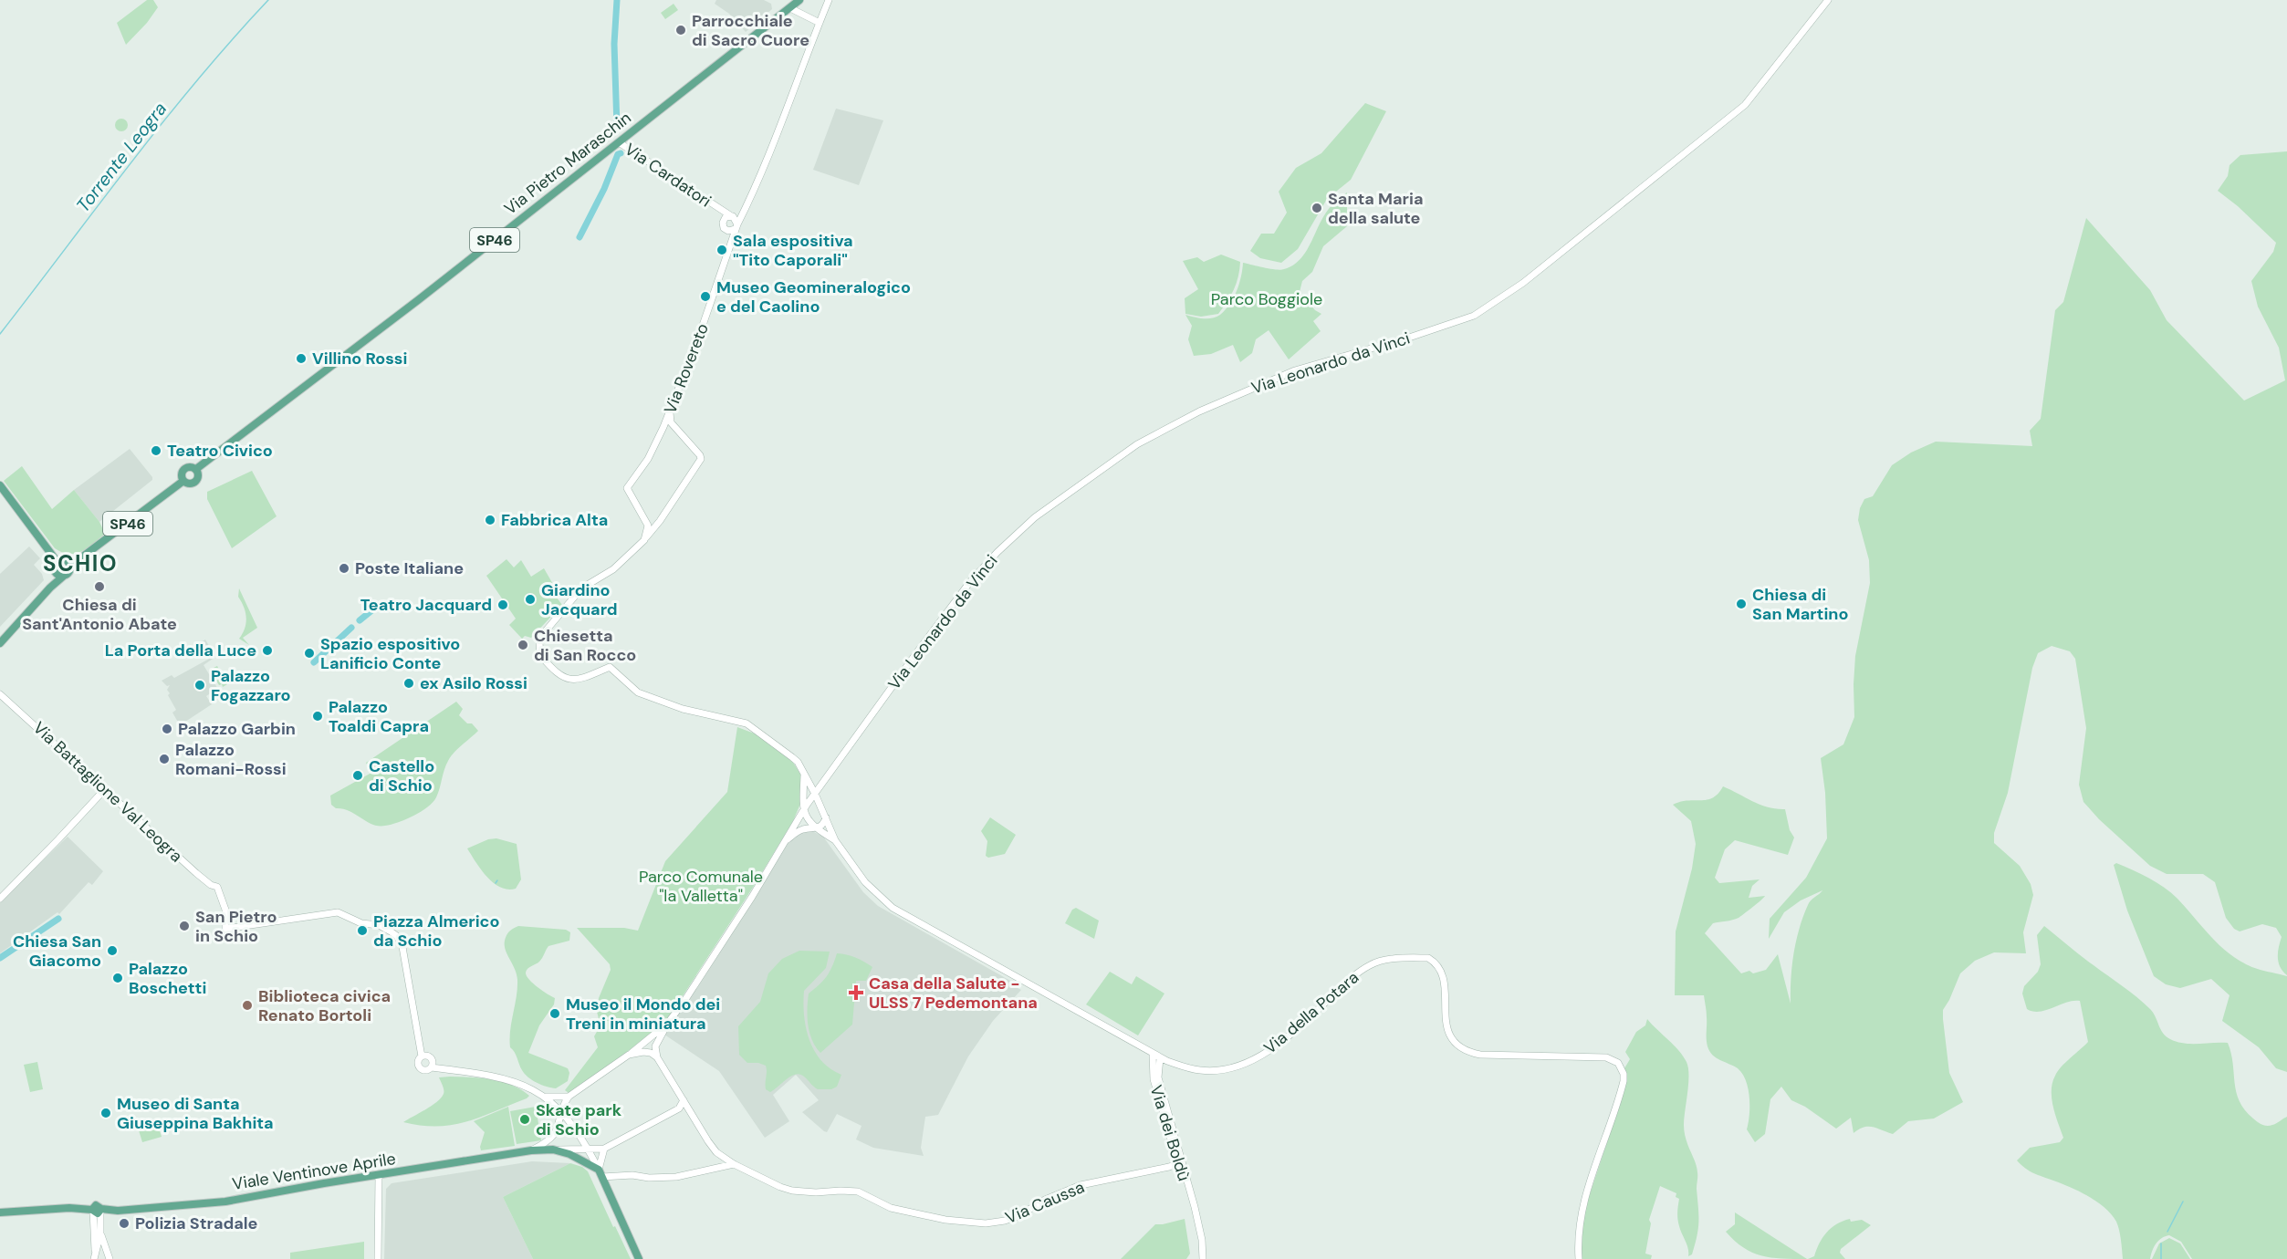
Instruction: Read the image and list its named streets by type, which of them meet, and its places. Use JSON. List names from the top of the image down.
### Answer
{
  "streets": {
    "main road": ["Via Pietro Maraschin", "SP46", "Viale Ventinove Aprile"],
    "street": [
      "Via Cardatori",
      "Via Leonardo da Vinci",
      "Via Rovereto",
      "Via Battaglione Val Leogra",
      "Via della Potara",
      "Via dei Boldù",
      "Via Caussa"
    ]
  },
  "crossings": [
    ["Via Pietro Maraschin", "Via Cardatori"],
    ["Via Cardatori", "Via Rovereto"],
    ["Via Leonardo da Vinci", "Viale Ventinove Aprile"],
    ["Via Leonardo da Vinci", "Via Caussa"],
    ["Via della Potara", "Via dei Boldù"],
    ["Via dei Boldù", "Via Caussa"]
  ],
  "districts": ["SCHIO"],
  "water": ["Torrente Leogra"],
  "parks": ["Parco Boggiole", "Parco Comunale \"la Valletta\""],
  "places": {
    "other": [
      "Parrocchiale di Sacro Cuore",
      "Santa Maria della salute",
      "Sala espositiva \"Tito Caporali\"",
      "Museo Geomineralogico e del Caolino",
      "Villino Rossi",
      "Teatro Civico",
      "Fabbrica Alta",
      "Poste Italiane",
      "Chiesa di Sant'Antonio Abate",
      "Giardino Jacquard",
      "Chiesa di San Martino",
      "Teatro Jacquard",
      "Chiesetta di San Rocco",
      "La Porta della Luce",
      "Spazio espositivo Lanificio Conte",
      "ex Asilo Rossi",
      "Palazzo Fogazzaro",
      "Palazzo Toaldi Capra",
      "Palazzo Garbin",
      "Palazzo Romani-Rossi",
      "Castello di Schio",
      "San Pietro in Schio",
      "Piazza Almerico da Schio",
      "Chiesa San Giacomo",
      "Palazzo Boschetti",
      "Biblioteca civica Renato Bortoli",
      "Museo il Mondo dei Treni in miniatura",
      "Museo di Santa Giuseppina Bakhita",
      "Skate park di Schio",
      "Polizia Stradale"
    ],
    "health": ["Casa della Salute - ULSS 7 Pedemontana"]
  }
}
